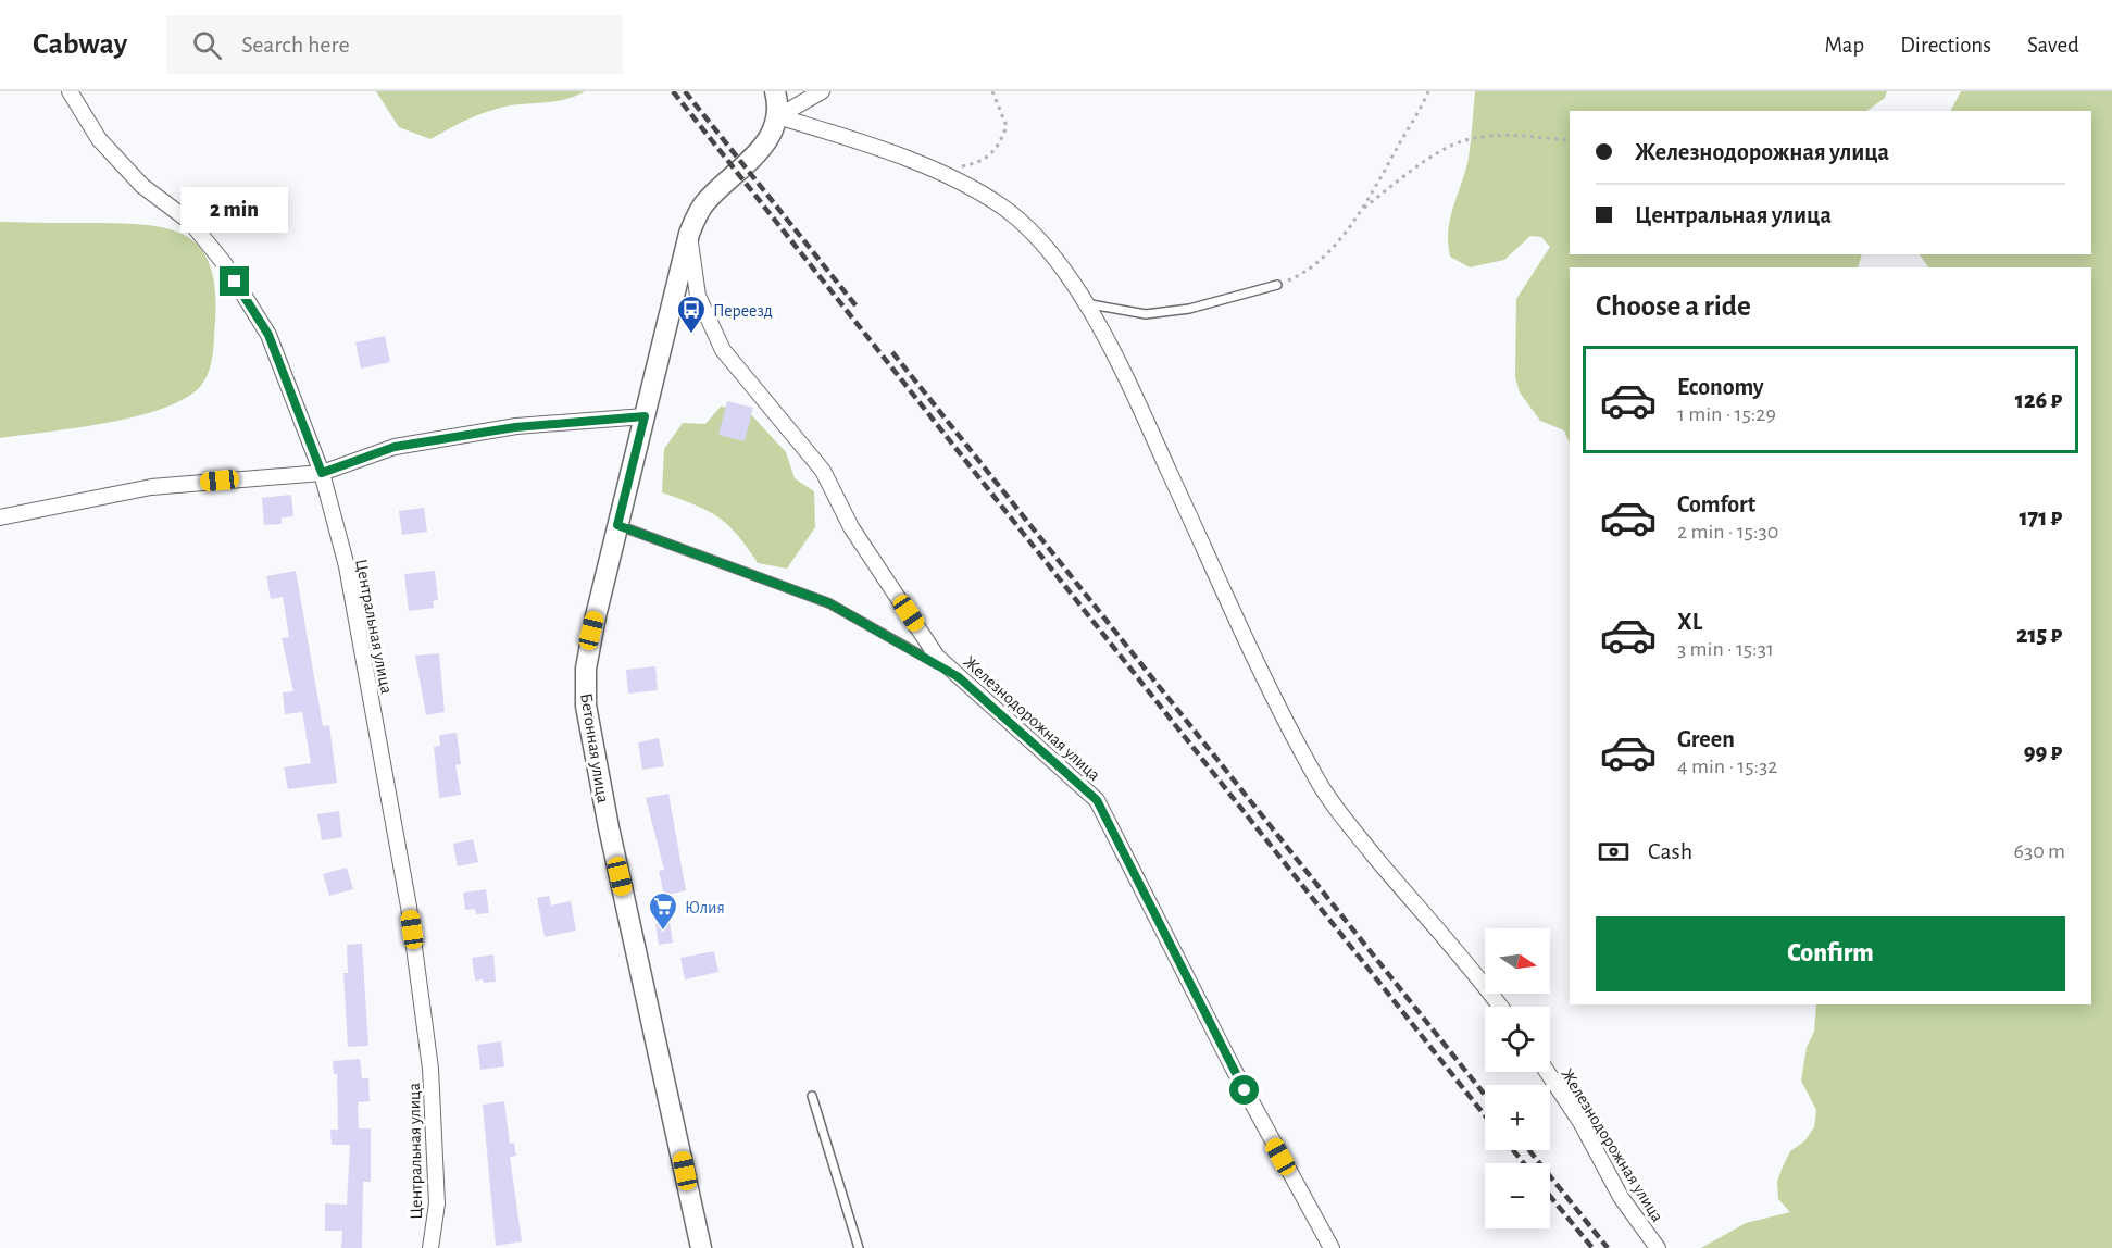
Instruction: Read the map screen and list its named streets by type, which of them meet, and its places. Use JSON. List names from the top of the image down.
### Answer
{
  "streets": {
    "main road": ["Бетонная улица"],
    "street": ["Центральная улица", "Железнодорожная улица"]
  },
  "crossings": [
    ["Железнодорожная улица", "Бетонная улица"]
  ],
  "places": {
    "bus stop": ["Переезд"],
    "supermarket": ["Юлия"]
  },
  "north": "right",
  "page": {
    "header": "Cabway",
    "search": "Search here",
    "nav": ["Map", "Directions", "Saved"],
    "banner": ["Железнодорожная улица", "Центральная улица"],
    "bubble": "2 min",
    "heading": "Choose a ride",
    "list": [
      {
        "name": "Economy",
        "note": "1 min · 15:29",
        "value": "126 ₽"
      },
      {
        "name": "Comfort",
        "note": "2 min · 15:30",
        "value": "171 ₽"
      },
      {
        "name": "XL",
        "note": "3 min · 15:31",
        "value": "215 ₽"
      },
      {
        "name": "Green",
        "note": "4 min · 15:32",
        "value": "99 ₽"
      }
    ],
    "pay": ["Cash", "630 m"],
    "buttons": "Confirm",
    "map_buttons": ["+", "−"]
  }
}
